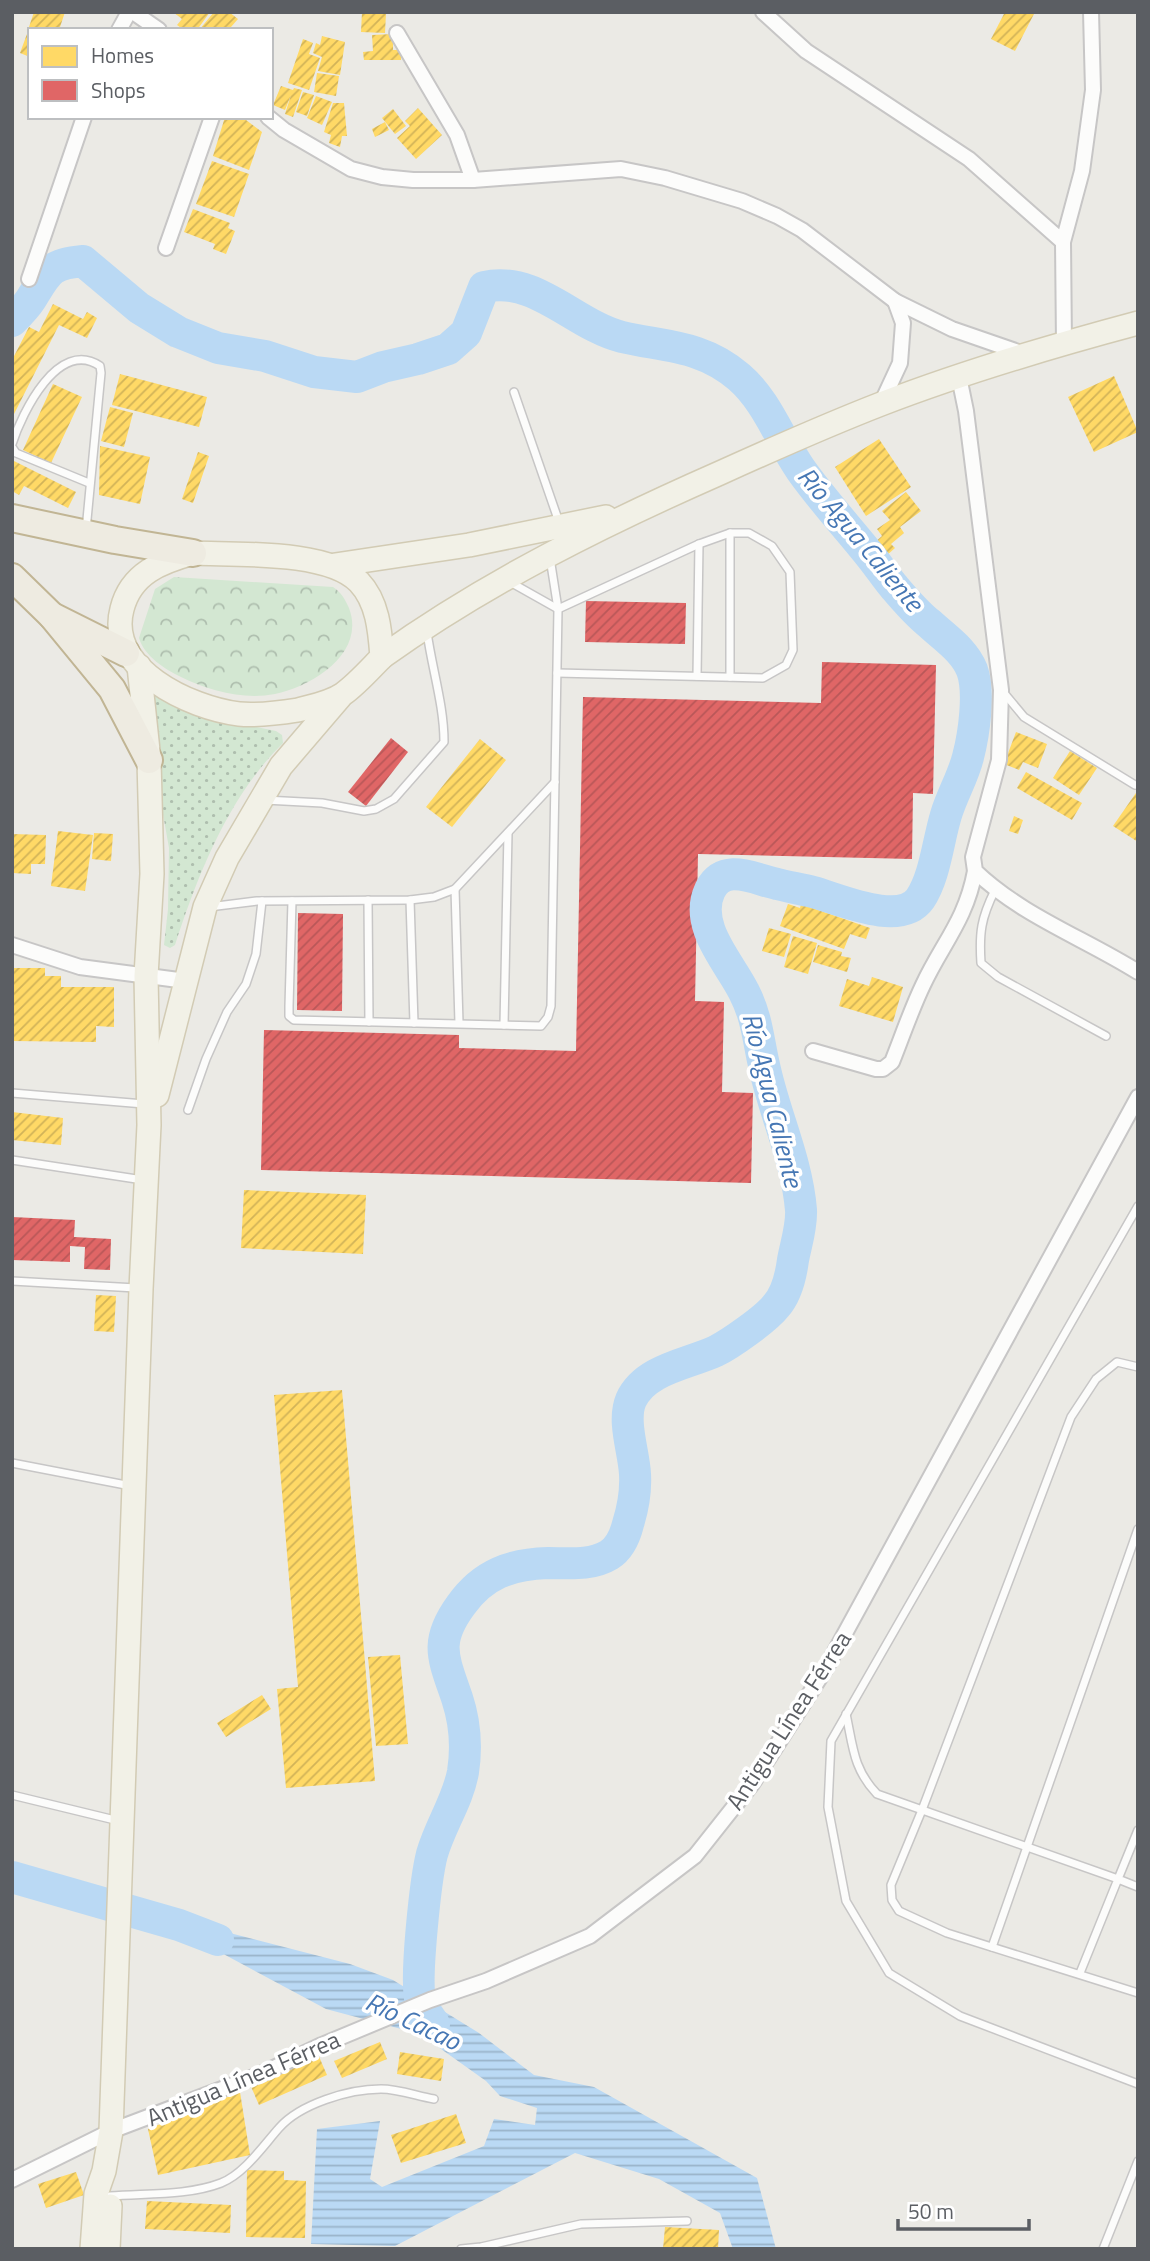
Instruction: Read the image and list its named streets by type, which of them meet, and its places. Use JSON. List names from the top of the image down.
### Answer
{
  "streets": {
    "street": ["Antigua Línea Férrea"]
  },
  "water": ["Río Agua Caliente", "Río Cacao"],
  "legend": ["Homes", "Shops"],
  "scale_bar": "50 m"
}
